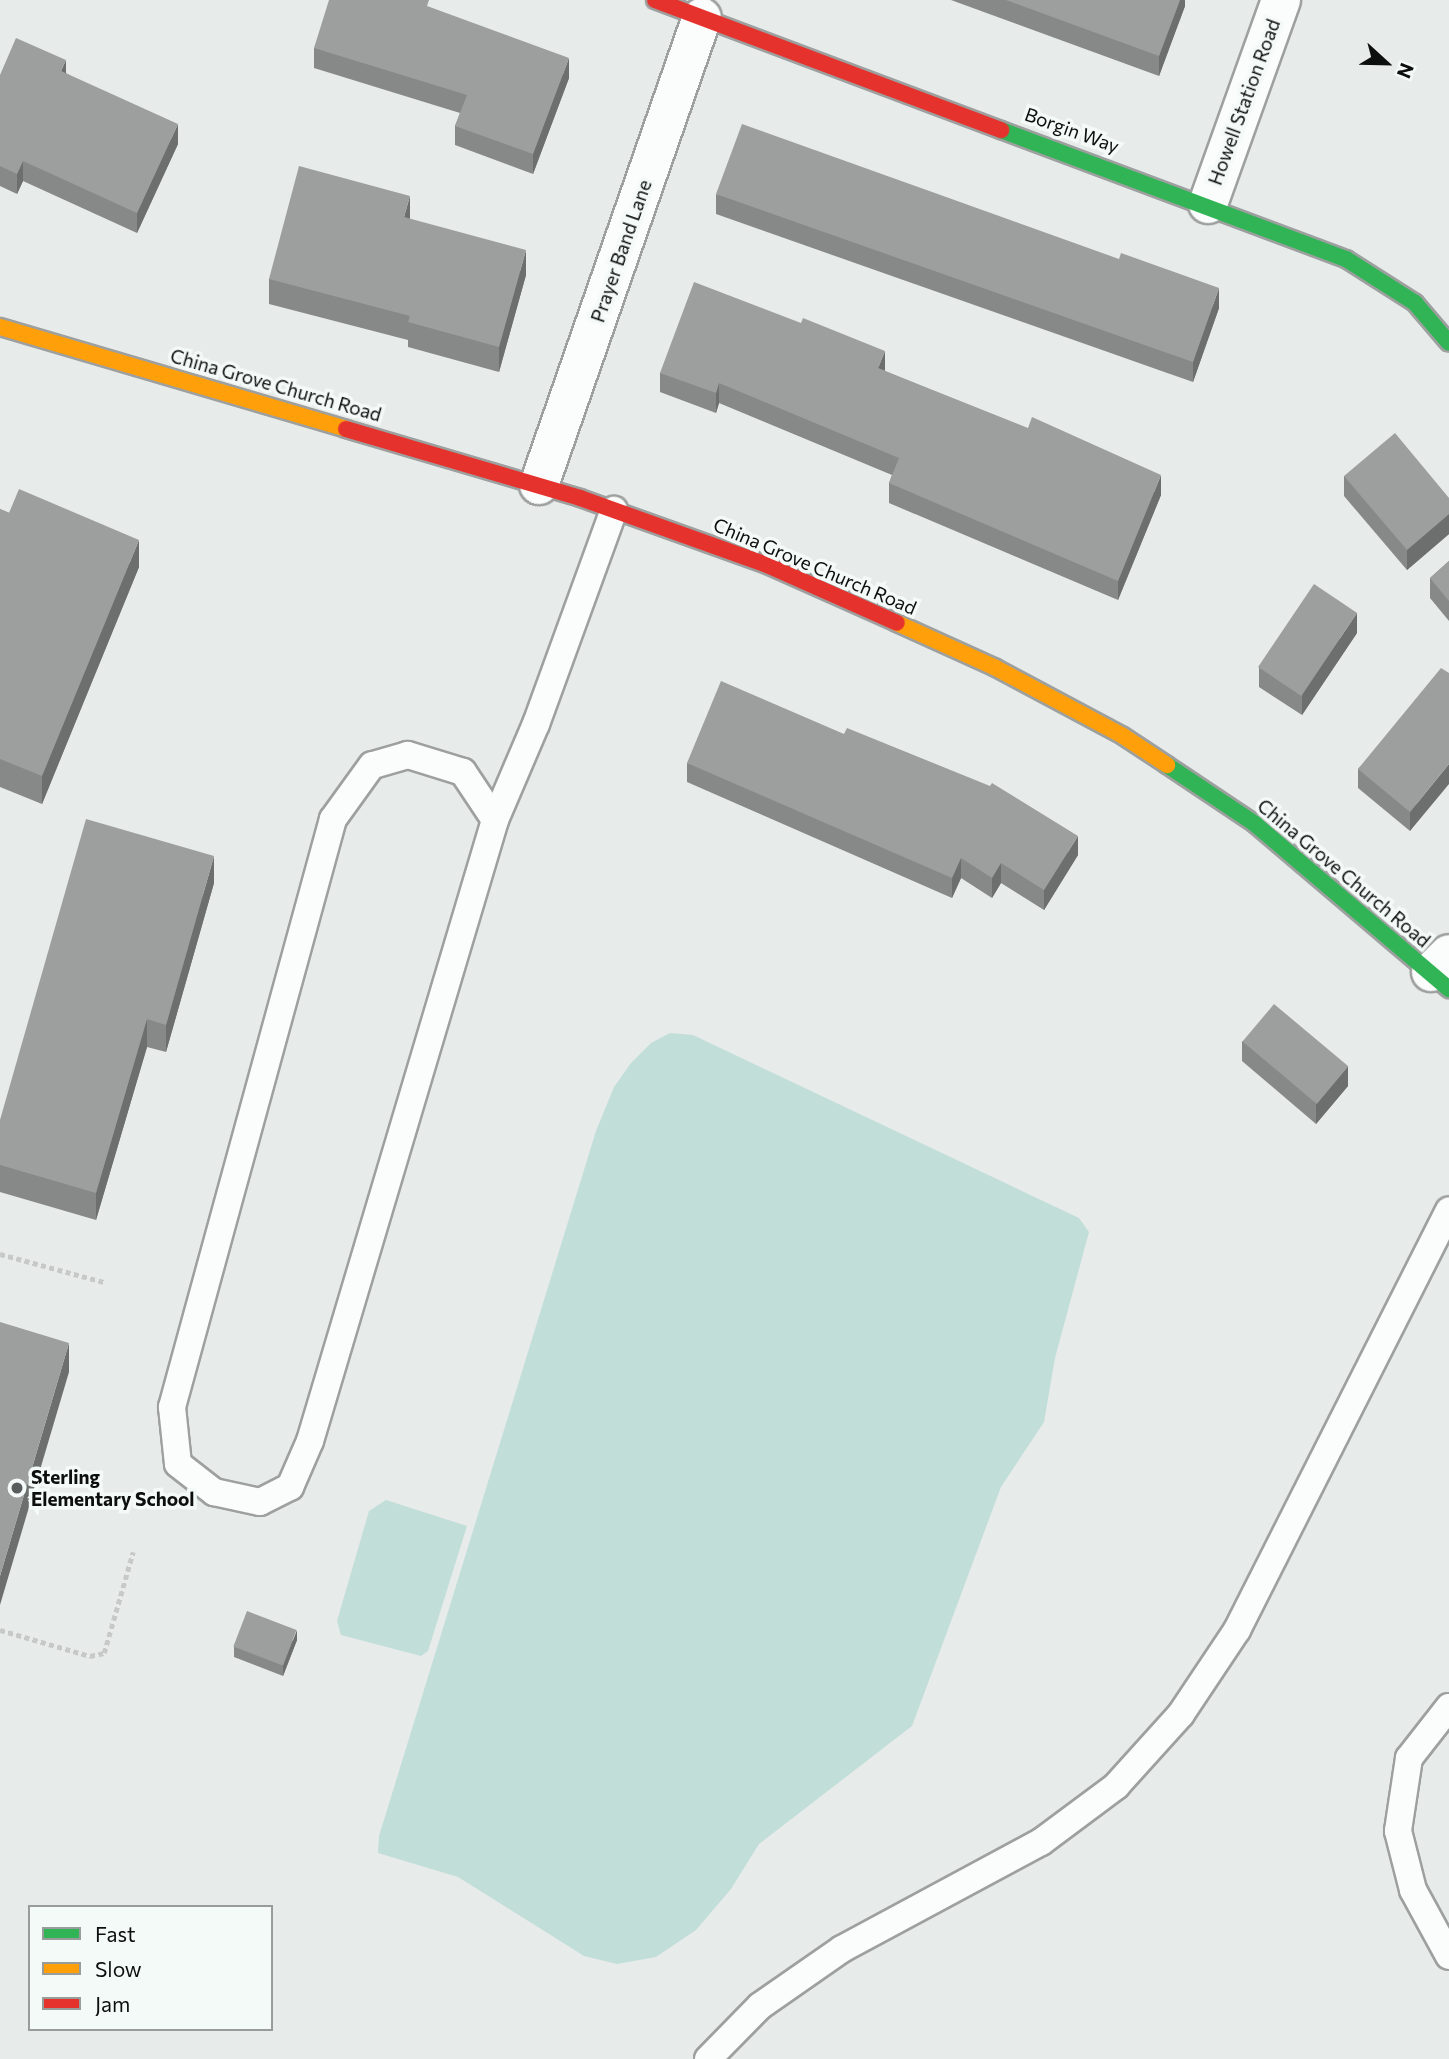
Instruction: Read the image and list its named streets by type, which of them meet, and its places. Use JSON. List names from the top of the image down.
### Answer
{
  "streets": {
    "street": [
      "Howell Station Road",
      "Borgin Way",
      "Prayer Band Lane",
      "China Grove Church Road"
    ]
  },
  "crossings": [
    ["Howell Station Road", "Borgin Way"],
    ["Borgin Way", "Prayer Band Lane"],
    ["Prayer Band Lane", "China Grove Church Road"]
  ],
  "places": ["Sterling Elementary School"],
  "legend": ["Fast", "Slow", "Jam"],
  "north": "right"
}
